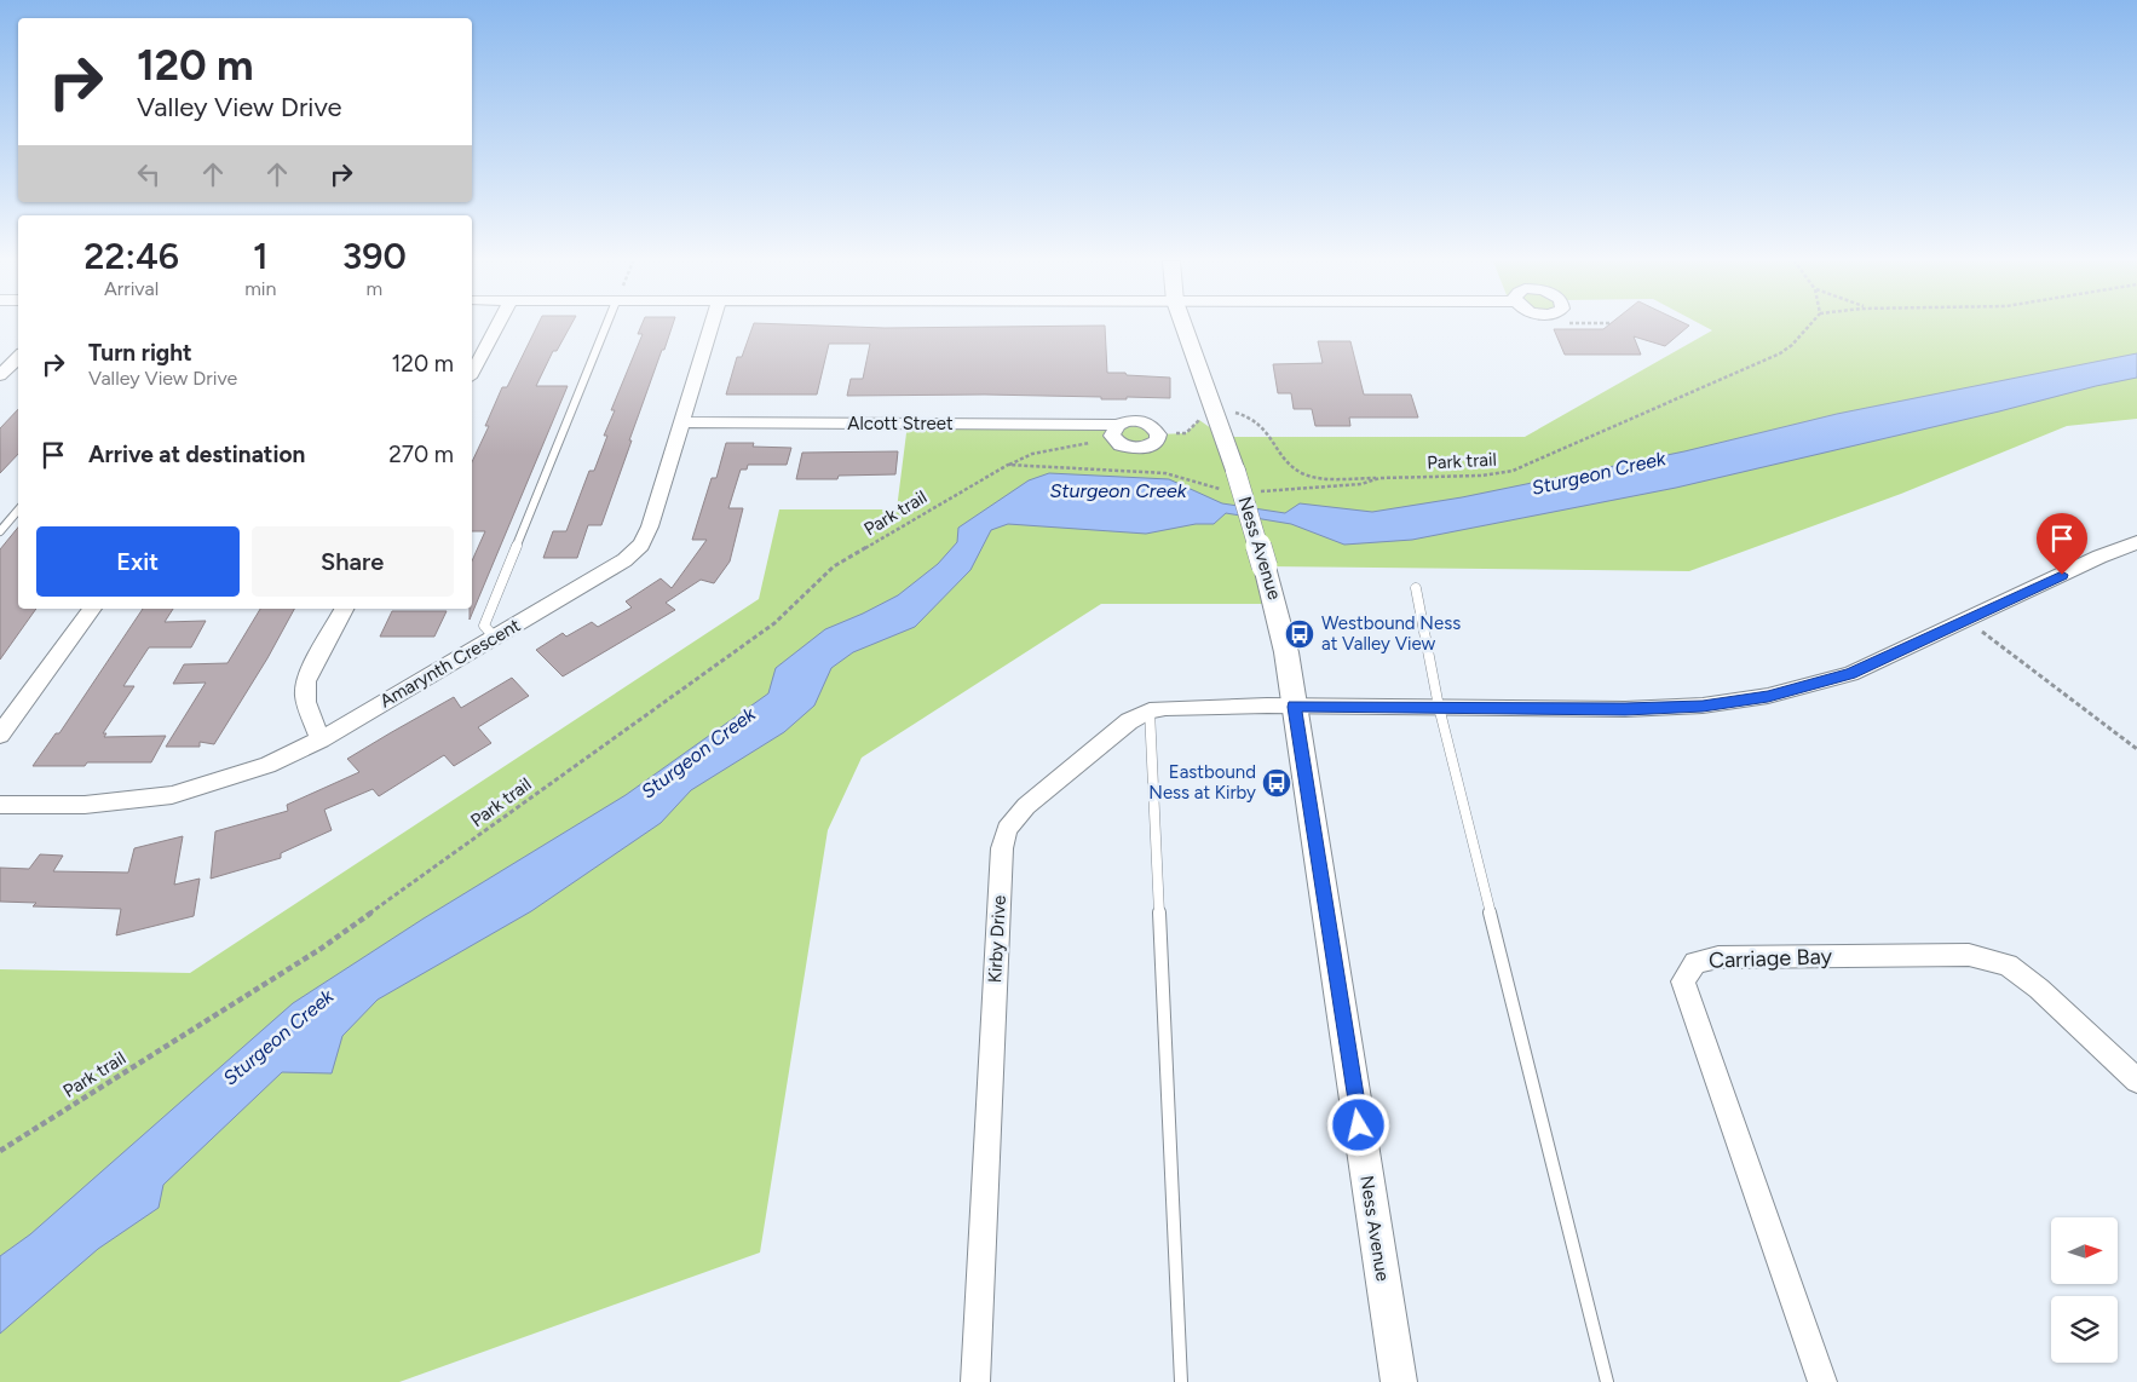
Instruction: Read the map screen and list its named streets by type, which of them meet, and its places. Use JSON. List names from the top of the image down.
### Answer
{
  "streets": {
    "street": [
      "Alcott Street",
      "Ness Avenue",
      "Amarynth Crescent",
      "Kirby Drive",
      "Carriage Bay"
    ],
    "path": ["Park trail"]
  },
  "crossings": [
    ["Alcott Street", "Park trail"],
    ["Alcott Street", "Amarynth Crescent"],
    ["Ness Avenue", "Kirby Drive"]
  ],
  "water": ["Sturgeon Creek"],
  "places": {
    "bus stop": ["Westbound Ness at Valley View", "Eastbound Ness at Kirby"]
  },
  "north": "right",
  "page": {
    "turn": ["120 m", "Valley View Drive"],
    "eta": [
      "22:46",
      "Arrival",
      "1",
      "min",
      "390",
      "m"
    ],
    "list": [
      {
        "name": "Turn right",
        "note": "Valley View Drive",
        "value": "120 m"
      },
      {
        "name": "Arrive at destination",
        "value": "270 m"
      }
    ],
    "buttons": ["Exit", "Share"]
  }
}
